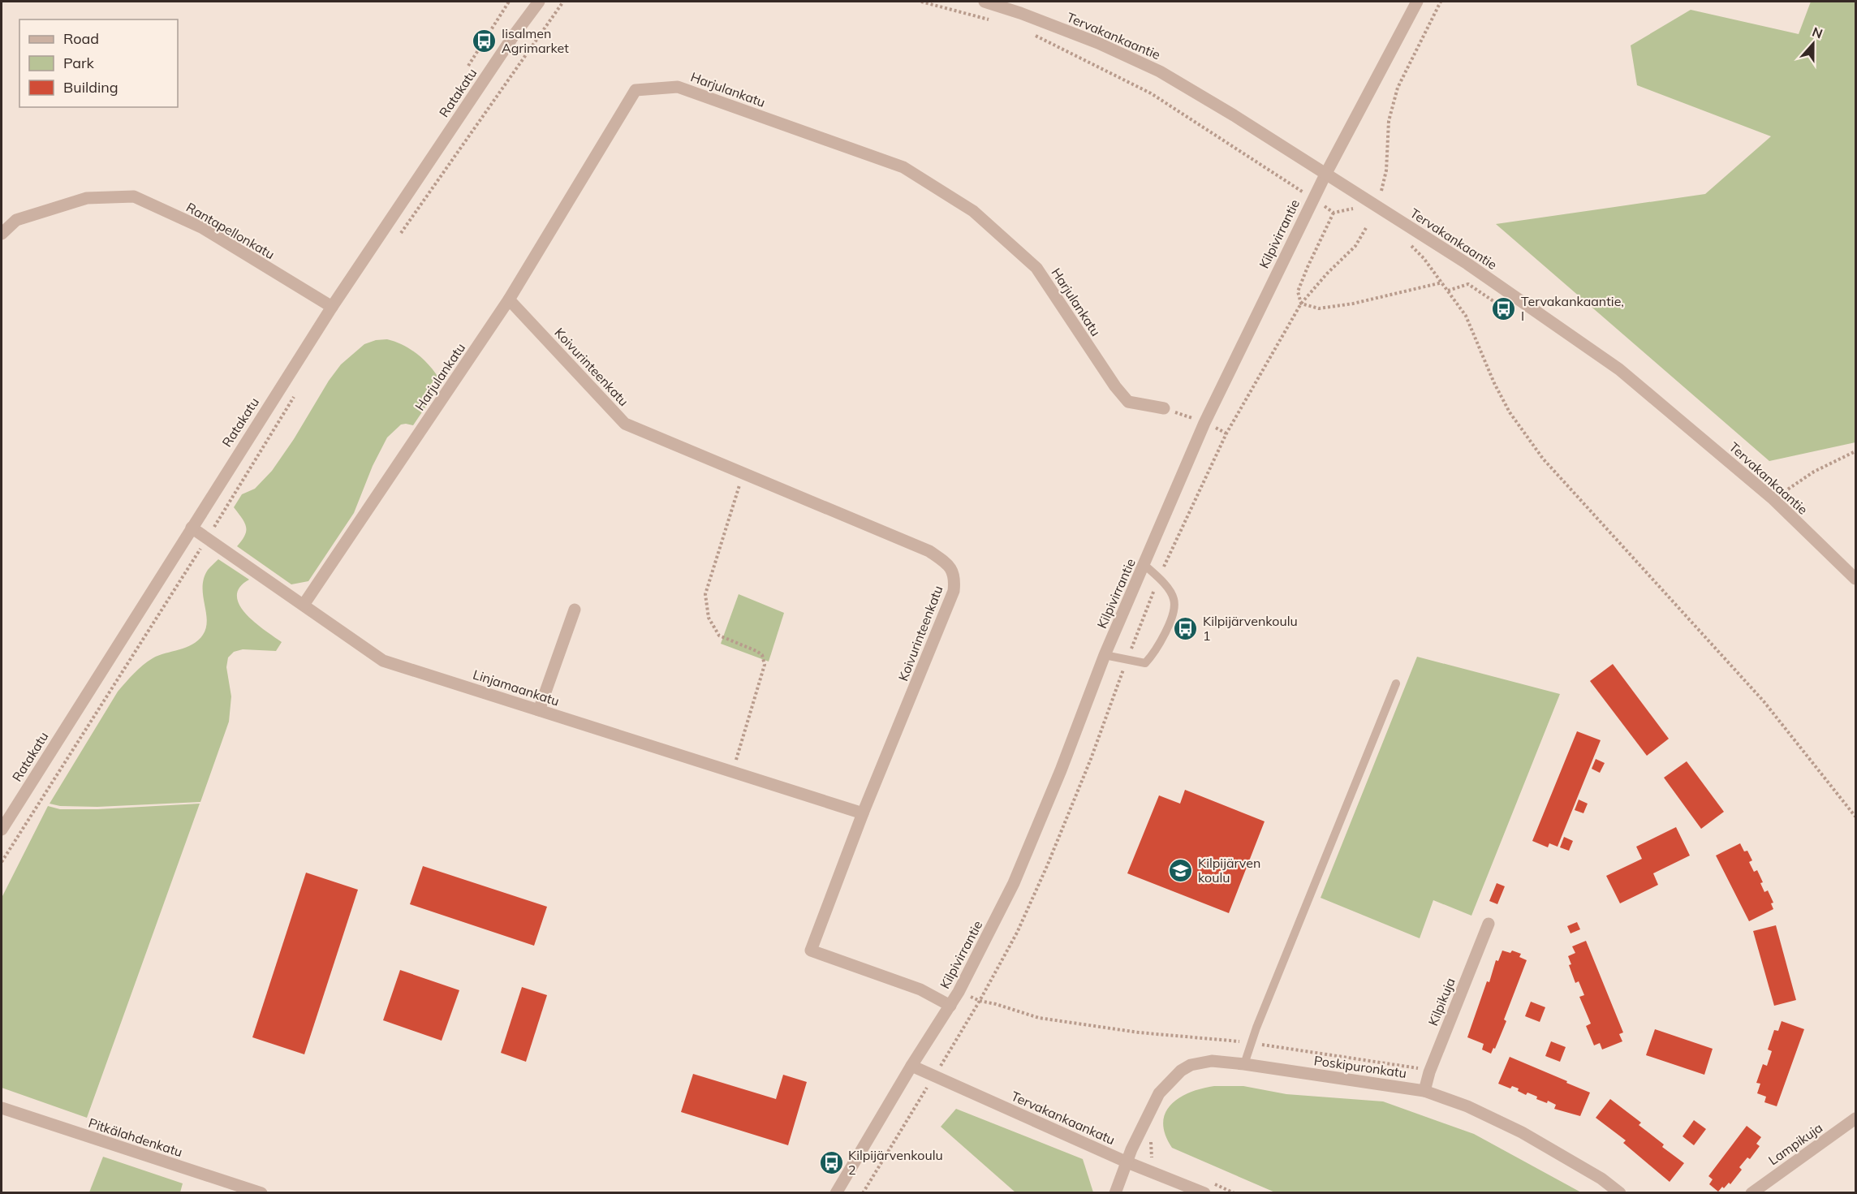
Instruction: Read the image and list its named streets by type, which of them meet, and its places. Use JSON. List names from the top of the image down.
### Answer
{
  "streets": {
    "street": [
      "Tervakankaantie",
      "Harjulankatu",
      "Ratakatu",
      "Rantapellonkatu",
      "Kilpivirrantie",
      "Koivurinteenkatu",
      "Linjamaankatu",
      "Kilpikuja",
      "Poskipuronkatu",
      "Tervakankaankatu",
      "Pitkälahdenkatu",
      "Lampikuja"
    ]
  },
  "crossings": [
    ["Tervakankaantie", "Kilpivirrantie"],
    ["Harjulankatu", "Koivurinteenkatu"],
    ["Harjulankatu", "Linjamaankatu"],
    ["Ratakatu", "Rantapellonkatu"],
    ["Ratakatu", "Linjamaankatu"],
    ["Kilpivirrantie", "Koivurinteenkatu"],
    ["Kilpivirrantie", "Tervakankaankatu"],
    ["Koivurinteenkatu", "Linjamaankatu"],
    ["Kilpikuja", "Poskipuronkatu"],
    ["Poskipuronkatu", "Tervakankaankatu"]
  ],
  "places": {
    "bus stop": [
      "Iisalmen Agrimarket",
      "Tervakankaantie, I",
      "Kilpijärvenkoulu 1",
      "Kilpijärvenkoulu 2"
    ],
    "school or university": ["Kilpijärven koulu"]
  },
  "legend": ["Road", "Park", "Building"],
  "north": "top"
}
